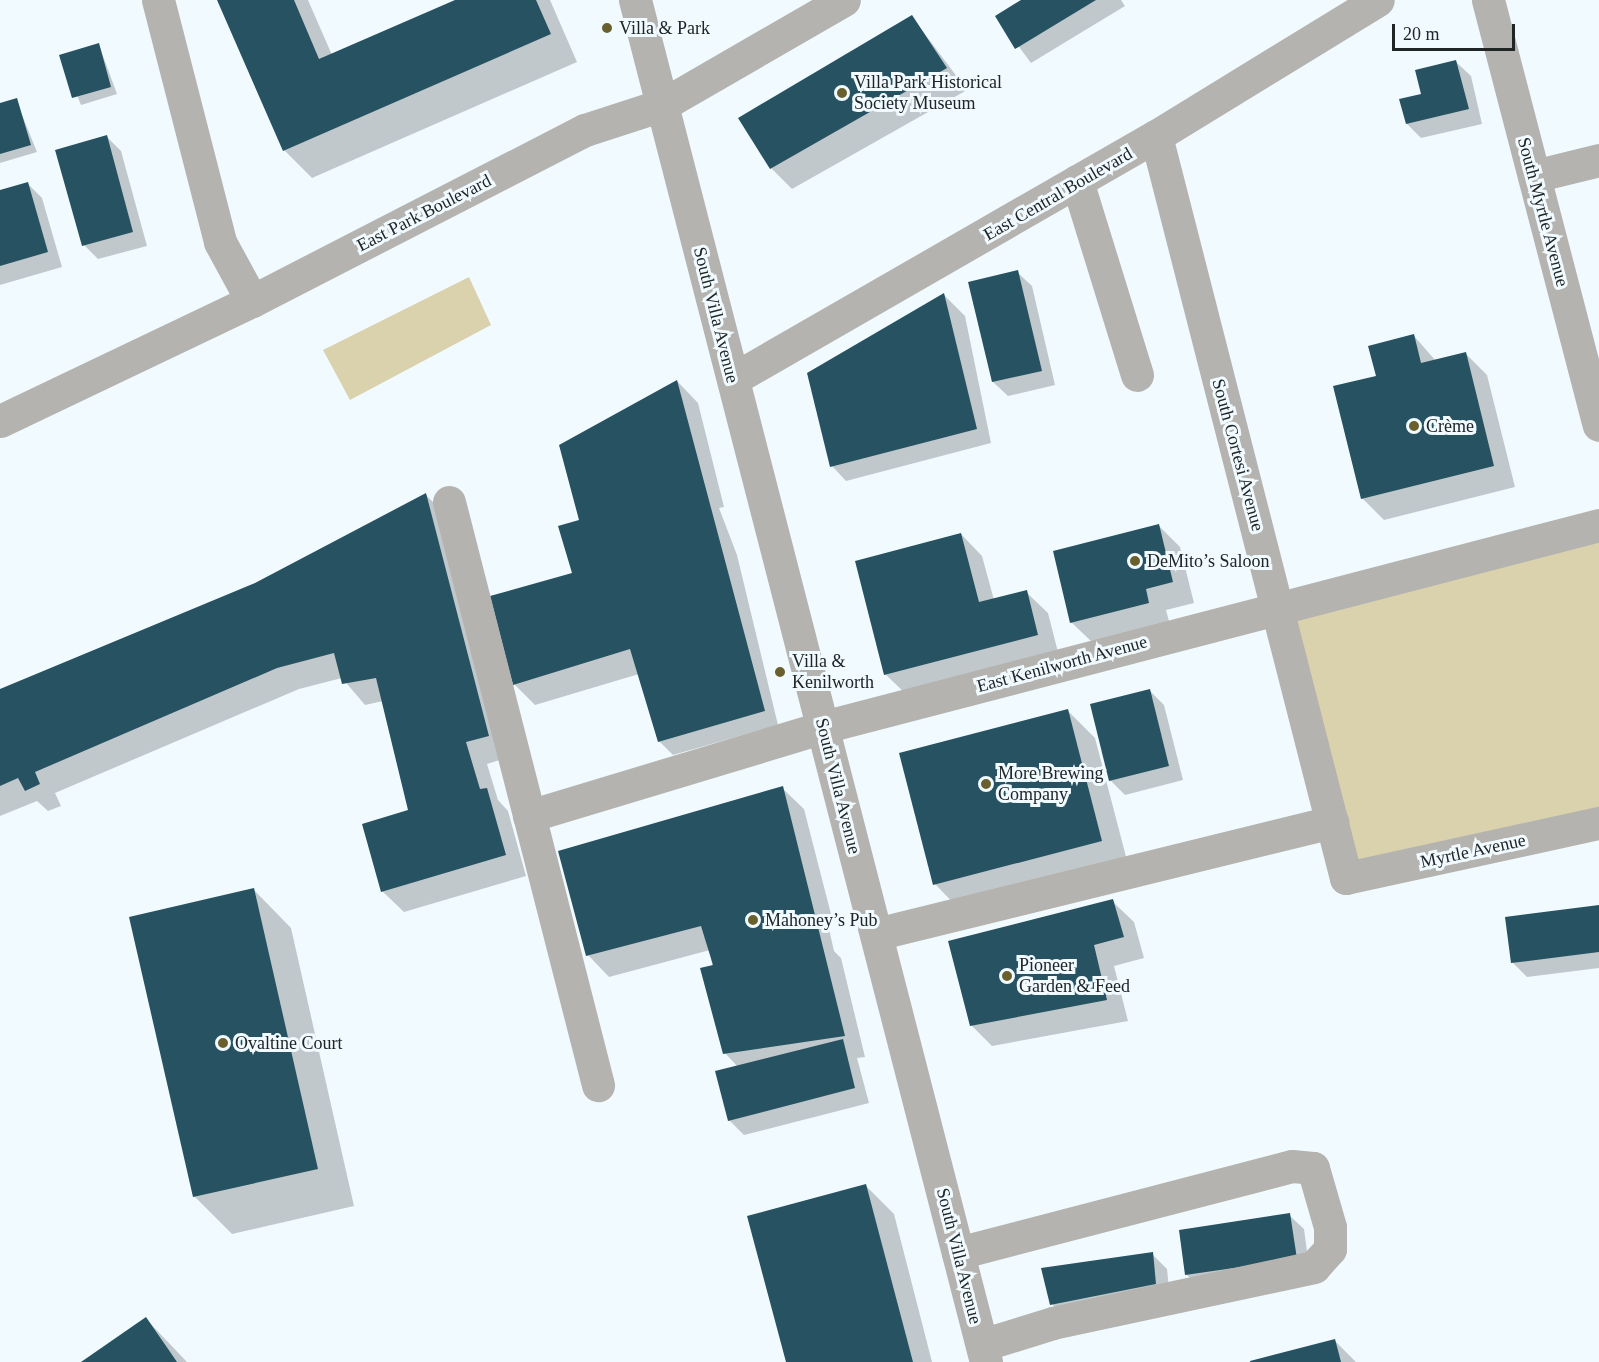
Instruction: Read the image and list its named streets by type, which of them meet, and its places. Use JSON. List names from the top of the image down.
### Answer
{
  "streets": {
    "street": [
      "East Central Boulevard",
      "South Myrtle Avenue",
      "East Park Boulevard",
      "South Villa Avenue",
      "South Cortesi Avenue",
      "East Kenilworth Avenue",
      "Myrtle Avenue"
    ]
  },
  "crossings": [
    ["East Central Boulevard", "South Villa Avenue"],
    ["East Central Boulevard", "South Cortesi Avenue"],
    ["East Park Boulevard", "South Villa Avenue"],
    ["South Villa Avenue", "East Kenilworth Avenue"],
    ["South Cortesi Avenue", "East Kenilworth Avenue"],
    ["South Cortesi Avenue", "Myrtle Avenue"]
  ],
  "places": [
    "Villa & Park",
    "Villa Park Historical Society Museum",
    "Crème",
    "DeMito’s Saloon",
    "Villa & Kenilworth",
    "More Brewing Company",
    "Mahoney’s Pub",
    "Pioneer Garden & Feed",
    "Ovaltine Court"
  ],
  "scale_bar": "20 m"
}
